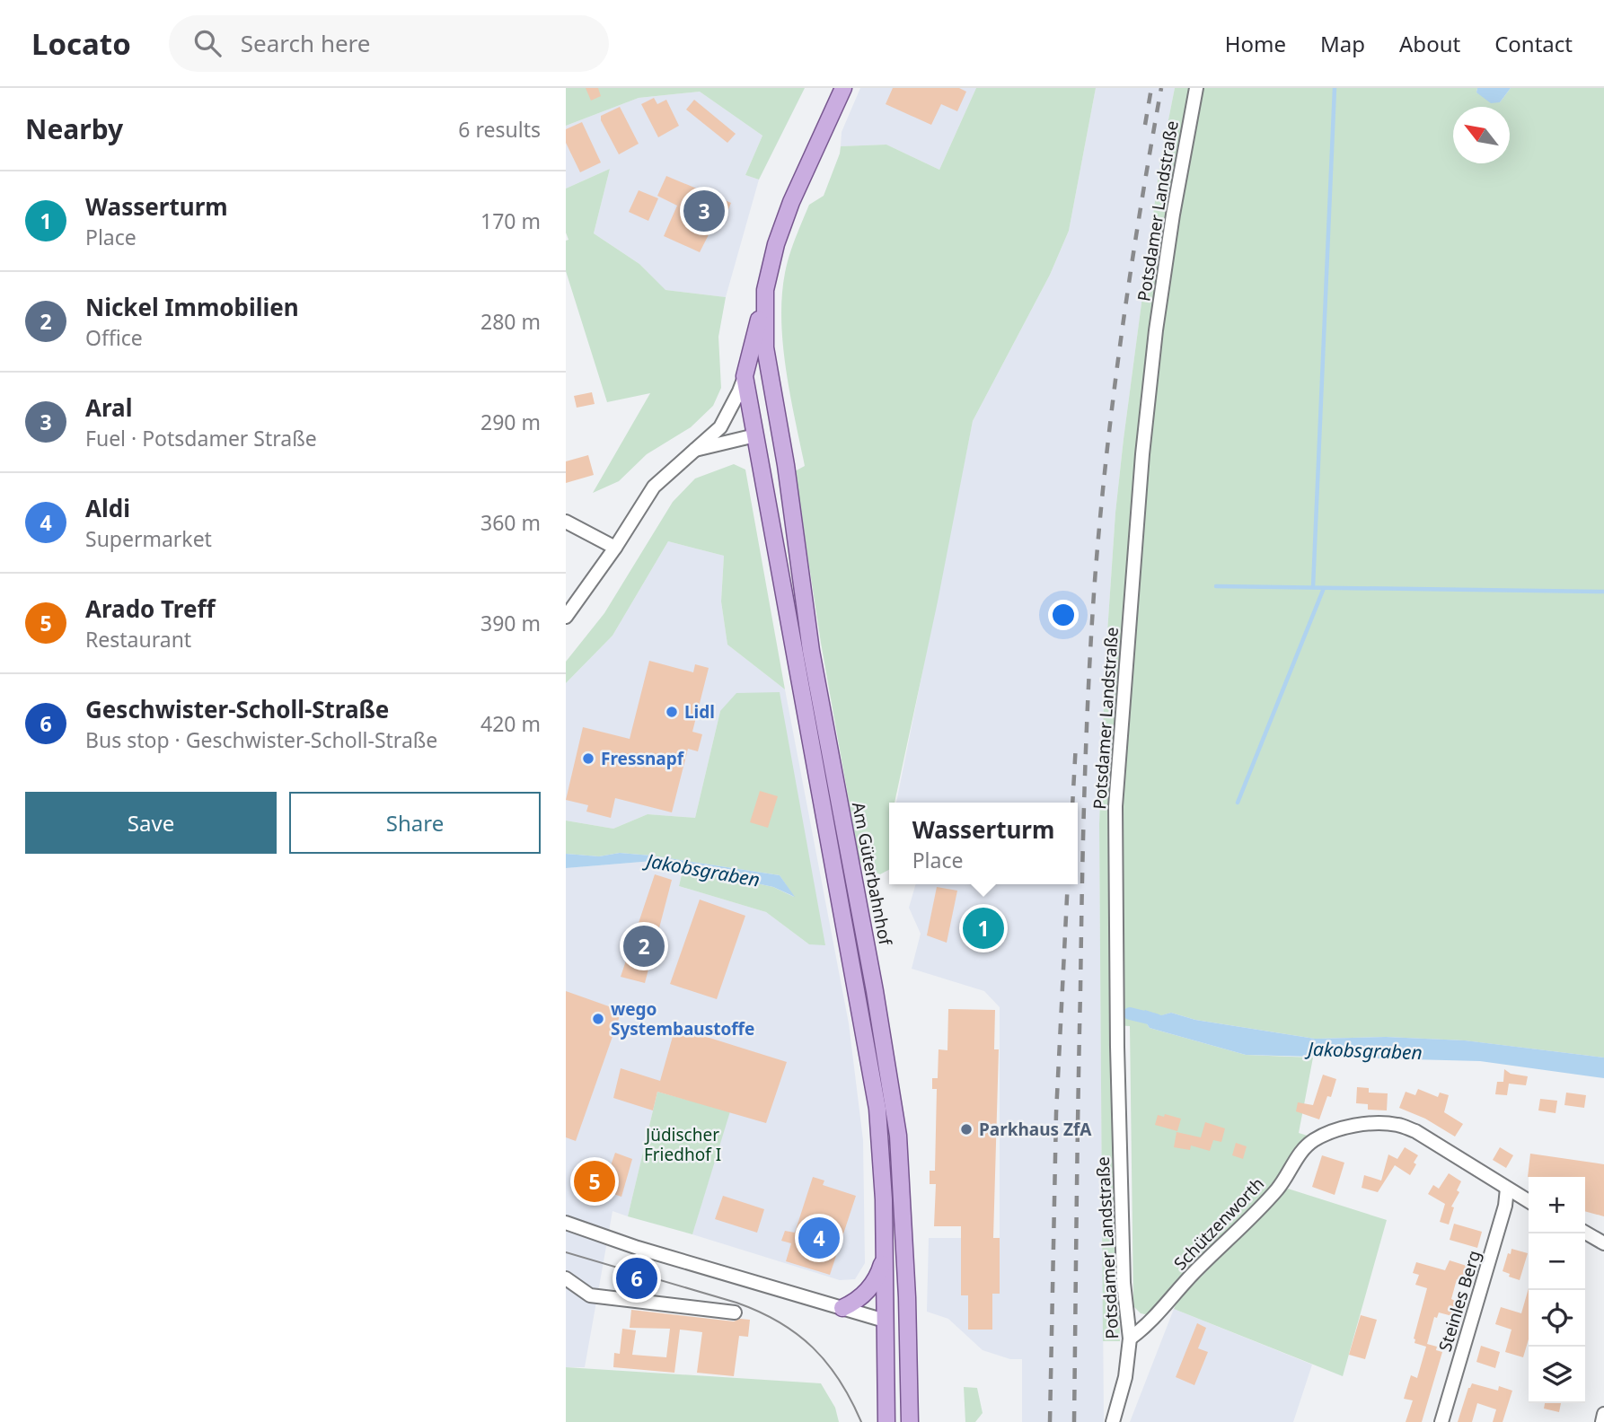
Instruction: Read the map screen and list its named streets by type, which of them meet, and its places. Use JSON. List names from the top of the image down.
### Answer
{
  "streets": {
    "main road": ["Am Güterbahnhof"],
    "street": ["Potsdamer Landstraße", "Schützenworth", "Steinles Berg"]
  },
  "crossings": [
    ["Potsdamer Landstraße", "Schützenworth"],
    ["Schützenworth", "Steinles Berg"]
  ],
  "water": ["Jakobsgraben"],
  "parks": ["Jüdischer Friedhof I"],
  "places": [
    "Lidl",
    "Fressnapf",
    "wego Systembaustoffe",
    "Parkhaus ZfA"
  ],
  "north": "top left",
  "page": {
    "header": "Locato",
    "search": "Search here",
    "nav": [
      "Home",
      "Map",
      "About",
      "Contact"
    ],
    "heading": ["Nearby", "6 results"],
    "list": [
      {
        "mark": "1",
        "name": "Wasserturm",
        "note": "Place",
        "value": "170 m"
      },
      {
        "mark": "2",
        "name": "Nickel Immobilien",
        "note": "Office",
        "value": "280 m"
      },
      {
        "mark": "3",
        "name": "Aral",
        "note": "Fuel · Potsdamer Straße",
        "value": "290 m"
      },
      {
        "mark": "4",
        "name": "Aldi",
        "note": "Supermarket",
        "value": "360 m"
      },
      {
        "mark": "5",
        "name": "Arado Treff",
        "note": "Restaurant",
        "value": "390 m"
      },
      {
        "mark": "6",
        "name": "Geschwister-Scholl-Straße",
        "note": "Bus stop · Geschwister-Scholl-Straße",
        "value": "420 m"
      }
    ],
    "pins": [
      "3",
      "1",
      "2",
      "5",
      "4",
      "6"
    ],
    "buttons": ["Save", "Share"],
    "popup": ["Wasserturm", "Place"],
    "map_buttons": ["+", "−"]
  }
}
